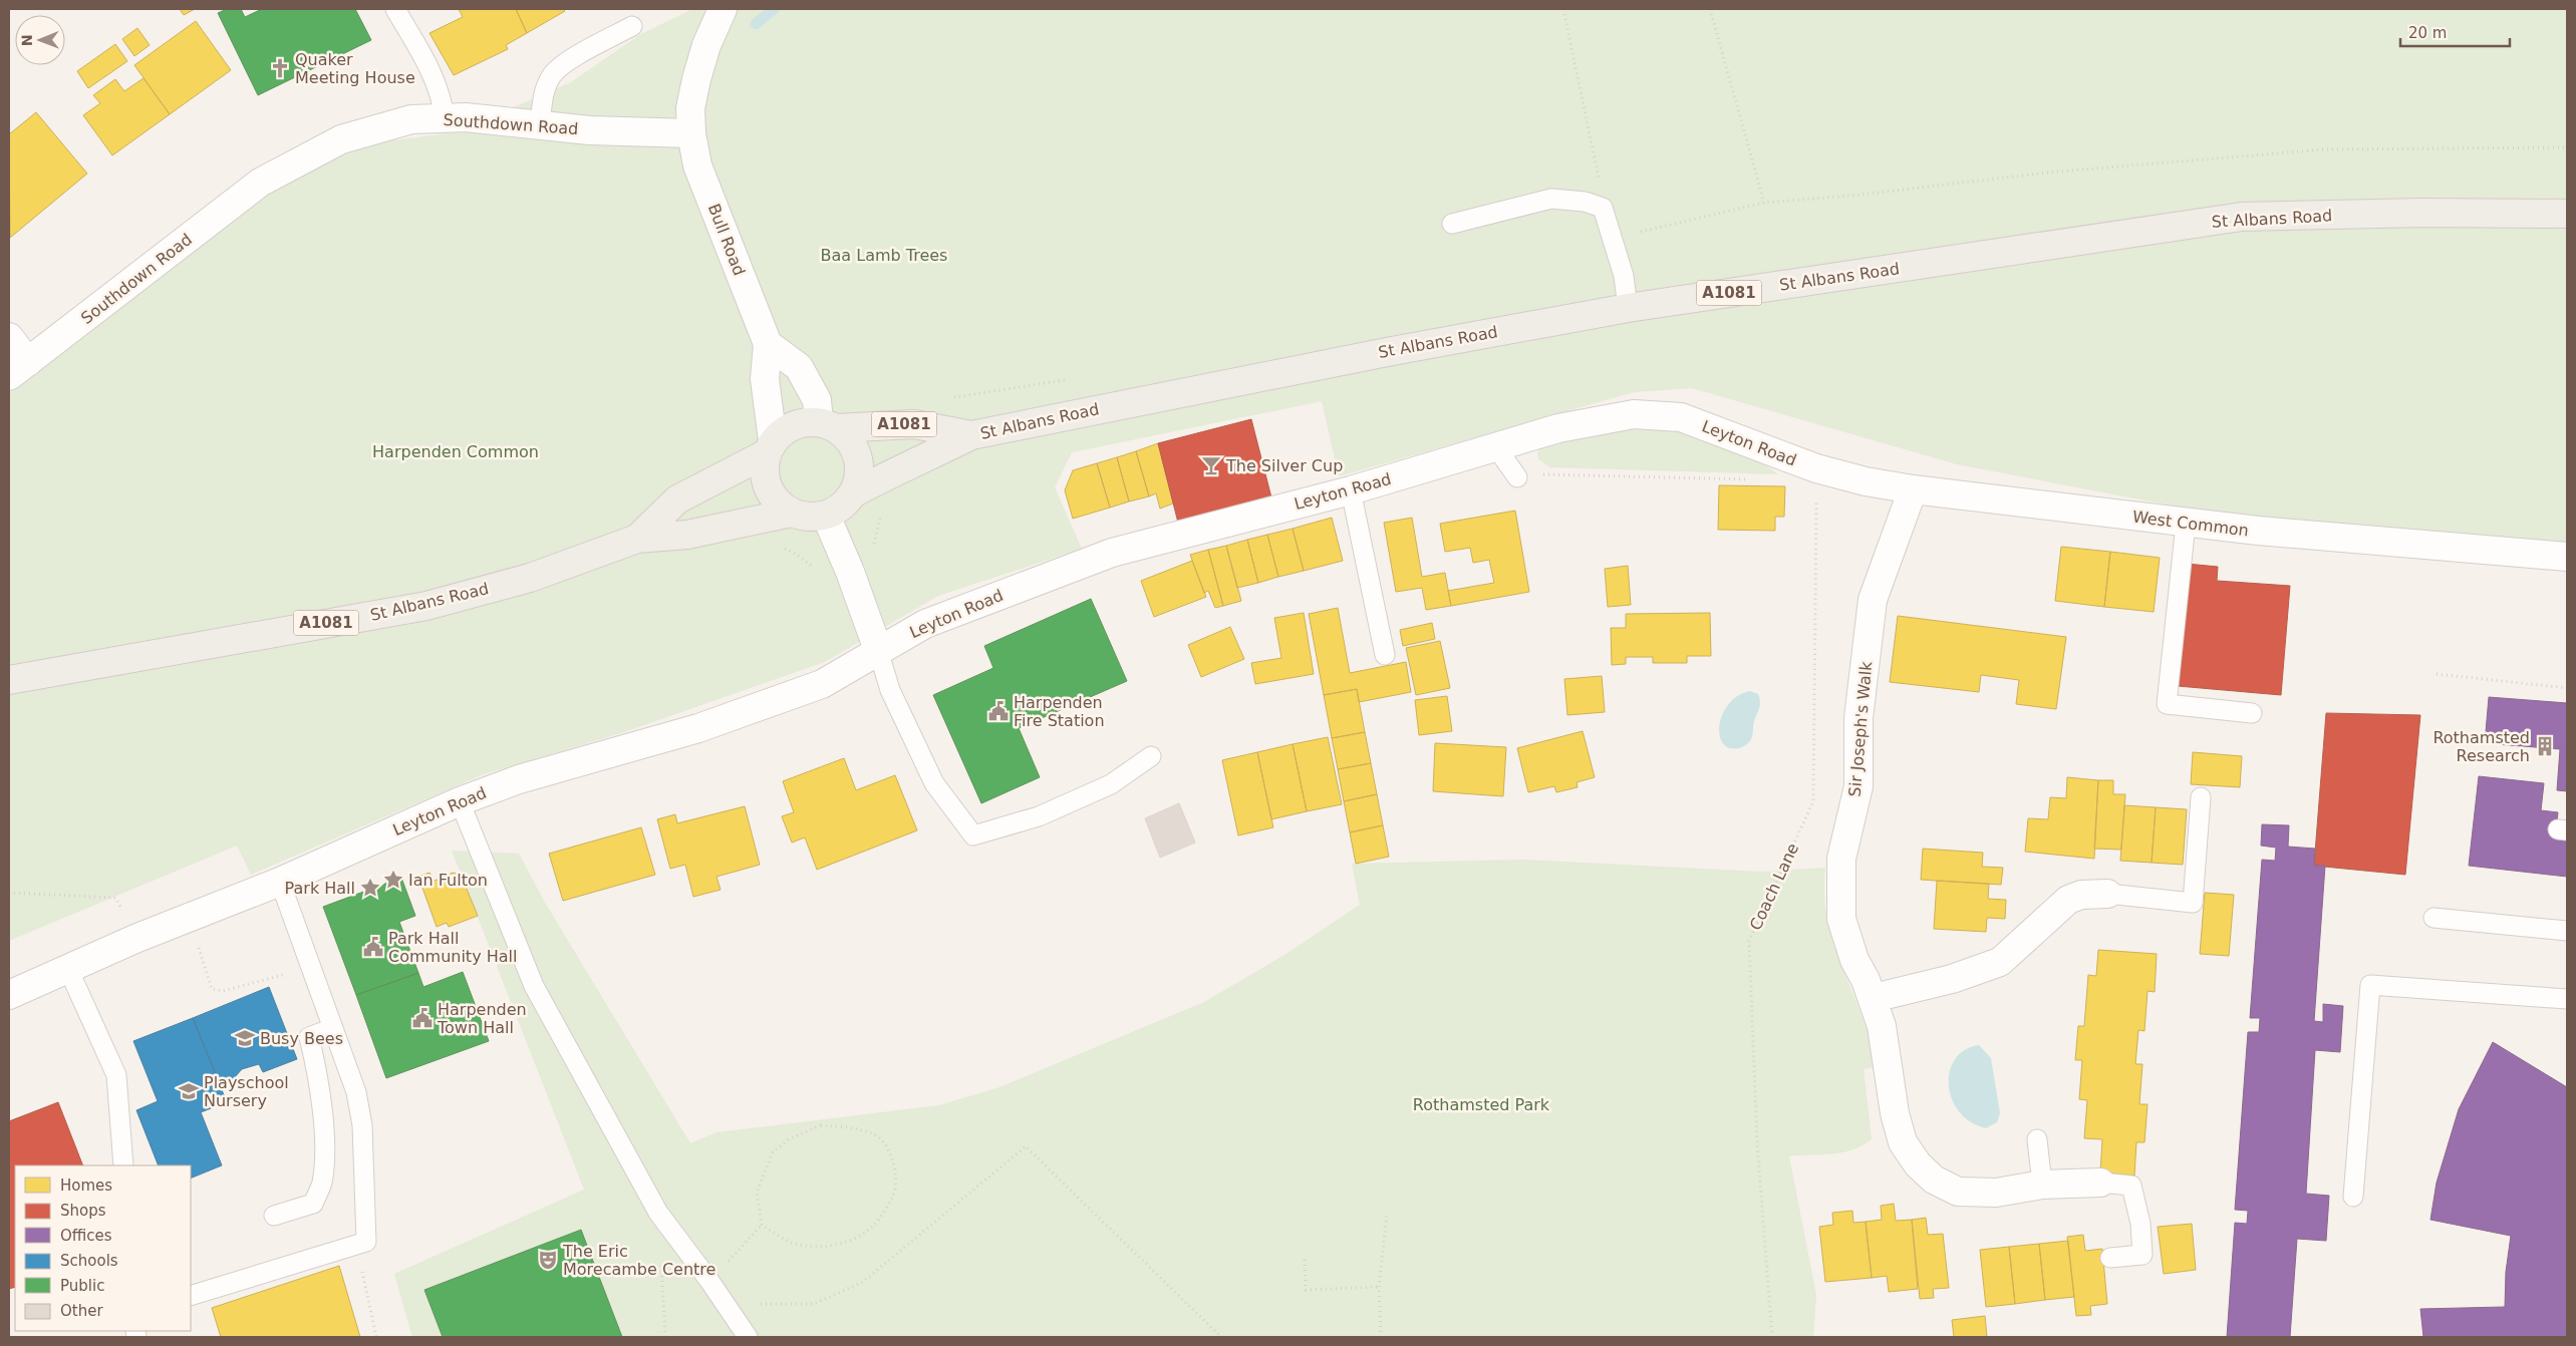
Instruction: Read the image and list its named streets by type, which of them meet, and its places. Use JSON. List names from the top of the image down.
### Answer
{
  "streets": {
    "main road": ["St Albans Road", "A1081"],
    "street": [
      "Southdown Road",
      "Bull Road",
      "Leyton Road",
      "West Common",
      "Sir Joseph's Walk"
    ],
    "path": ["Coach Lane"]
  },
  "crossings": [
    ["Southdown Road", "Bull Road"],
    ["St Albans Road", "Bull Road"],
    ["St Albans Road", "A1081"],
    ["Bull Road", "A1081"],
    ["Leyton Road", "West Common"],
    ["Leyton Road", "Coach Lane"],
    ["West Common", "Sir Joseph's Walk"],
    ["West Common", "Coach Lane"]
  ],
  "parks": ["Baa Lamb Trees", "Harpenden Common", "Rothamsted Park"],
  "places": {
    "church": ["Quaker Meeting House"],
    "bar": ["The Silver Cup"],
    "public building": ["Harpenden Fire Station", "Park Hall Community Hall", "Harpenden Town Hall"],
    "building": ["Rothamsted Research"],
    "place": ["Ian Fulton", "Park Hall"],
    "school or university": ["Busy Bees", "Playschool Nursery"],
    "theatre": ["The Eric Morecambe Centre"]
  },
  "legend": [
    "Homes",
    "Shops",
    "Offices",
    "Schools",
    "Public",
    "Other"
  ],
  "scale_bar": "20 m",
  "north": "left"
}
